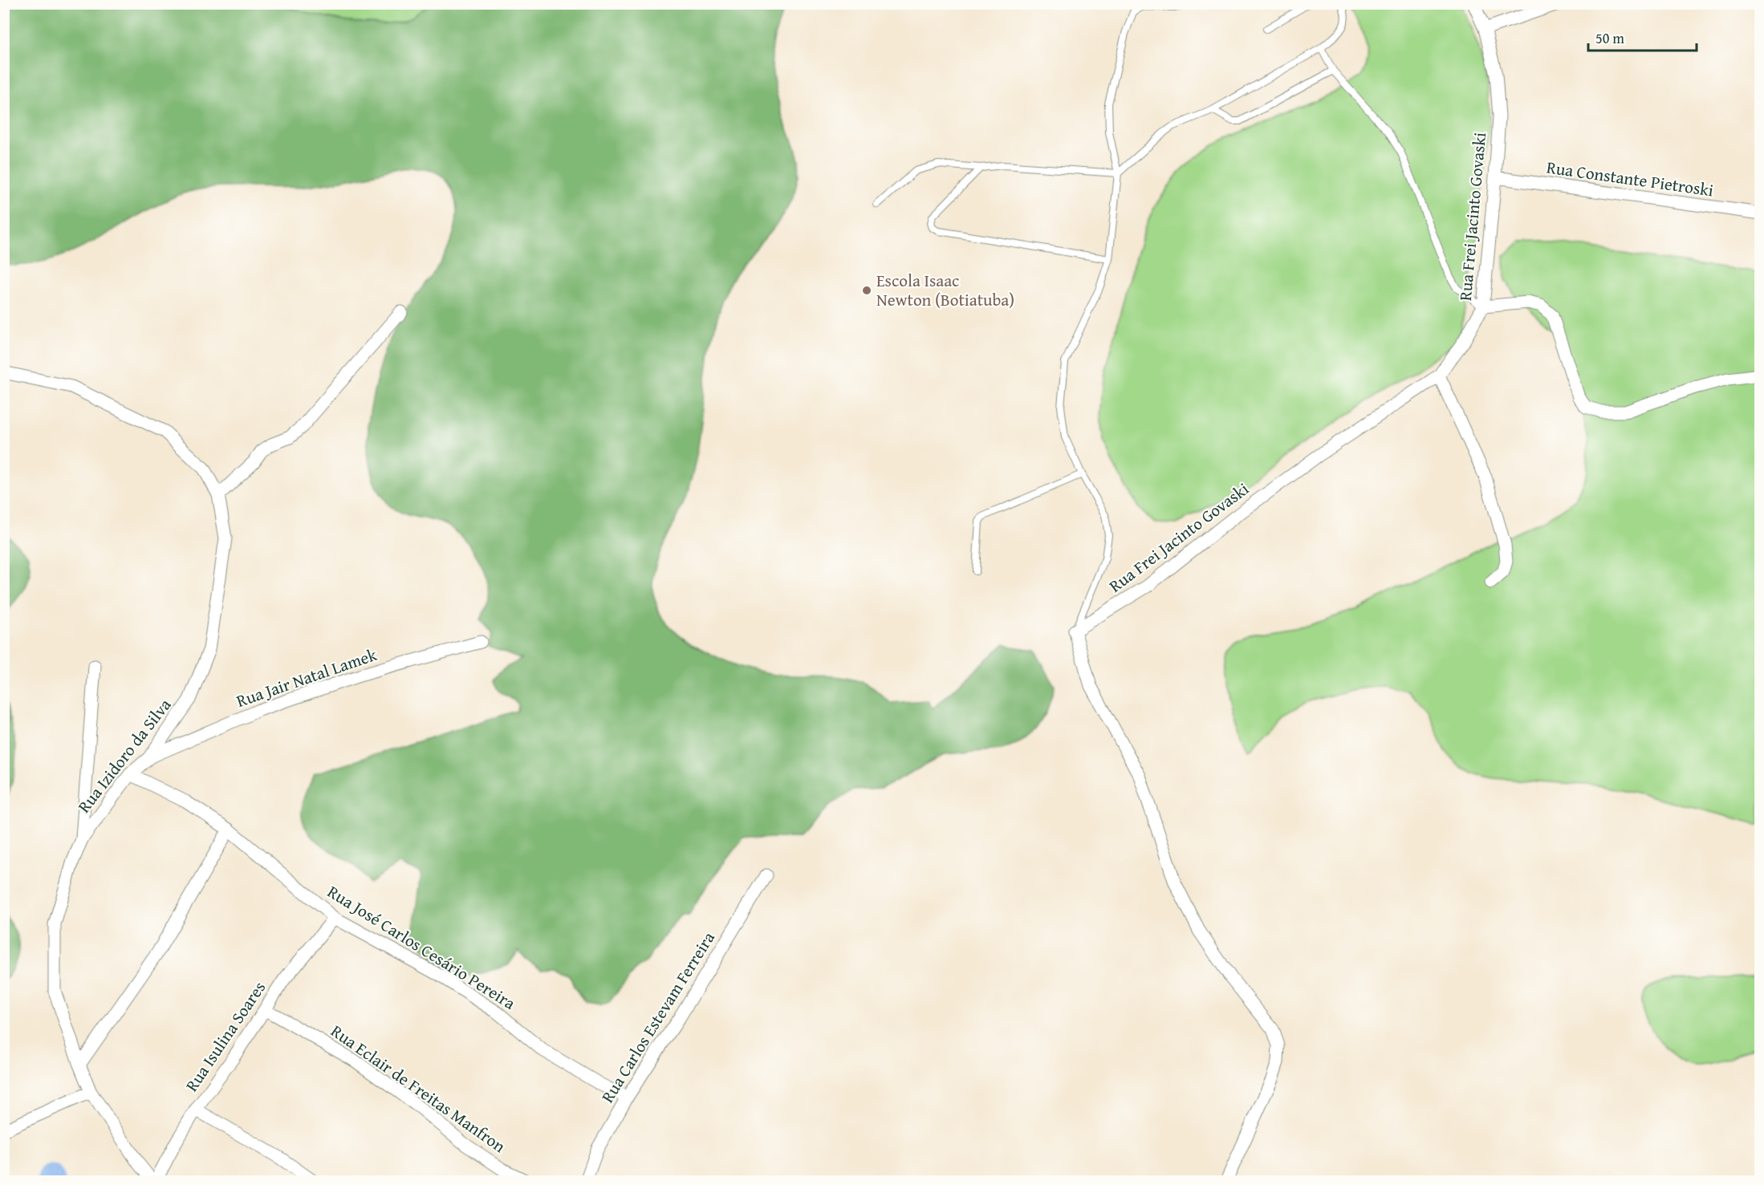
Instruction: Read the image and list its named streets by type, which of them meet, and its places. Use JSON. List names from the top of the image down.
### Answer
{
  "streets": {
    "street": [
      "Rua Constante Pietroski",
      "Rua Frei Jacinto Govaski",
      "Rua Jair Natal Lamek",
      "Rua Izidoro da Silva",
      "Rua José Carlos Cesário Pereira",
      "Rua Carlos Estevam Ferreira",
      "Rua Isulina Soares",
      "Rua Eclair de Freitas Manfron"
    ]
  },
  "crossings": [
    ["Rua Constante Pietroski", "Rua Frei Jacinto Govaski"],
    ["Rua Jair Natal Lamek", "Rua Izidoro da Silva"],
    ["Rua Izidoro da Silva", "Rua José Carlos Cesário Pereira"],
    ["Rua Izidoro da Silva", "Rua Isulina Soares"],
    ["Rua José Carlos Cesário Pereira", "Rua Carlos Estevam Ferreira"],
    ["Rua José Carlos Cesário Pereira", "Rua Isulina Soares"],
    ["Rua Isulina Soares", "Rua Eclair de Freitas Manfron"]
  ],
  "places": ["Escola Isaac Newton (Botiatuba)"],
  "scale_bar": "50 m"
}
